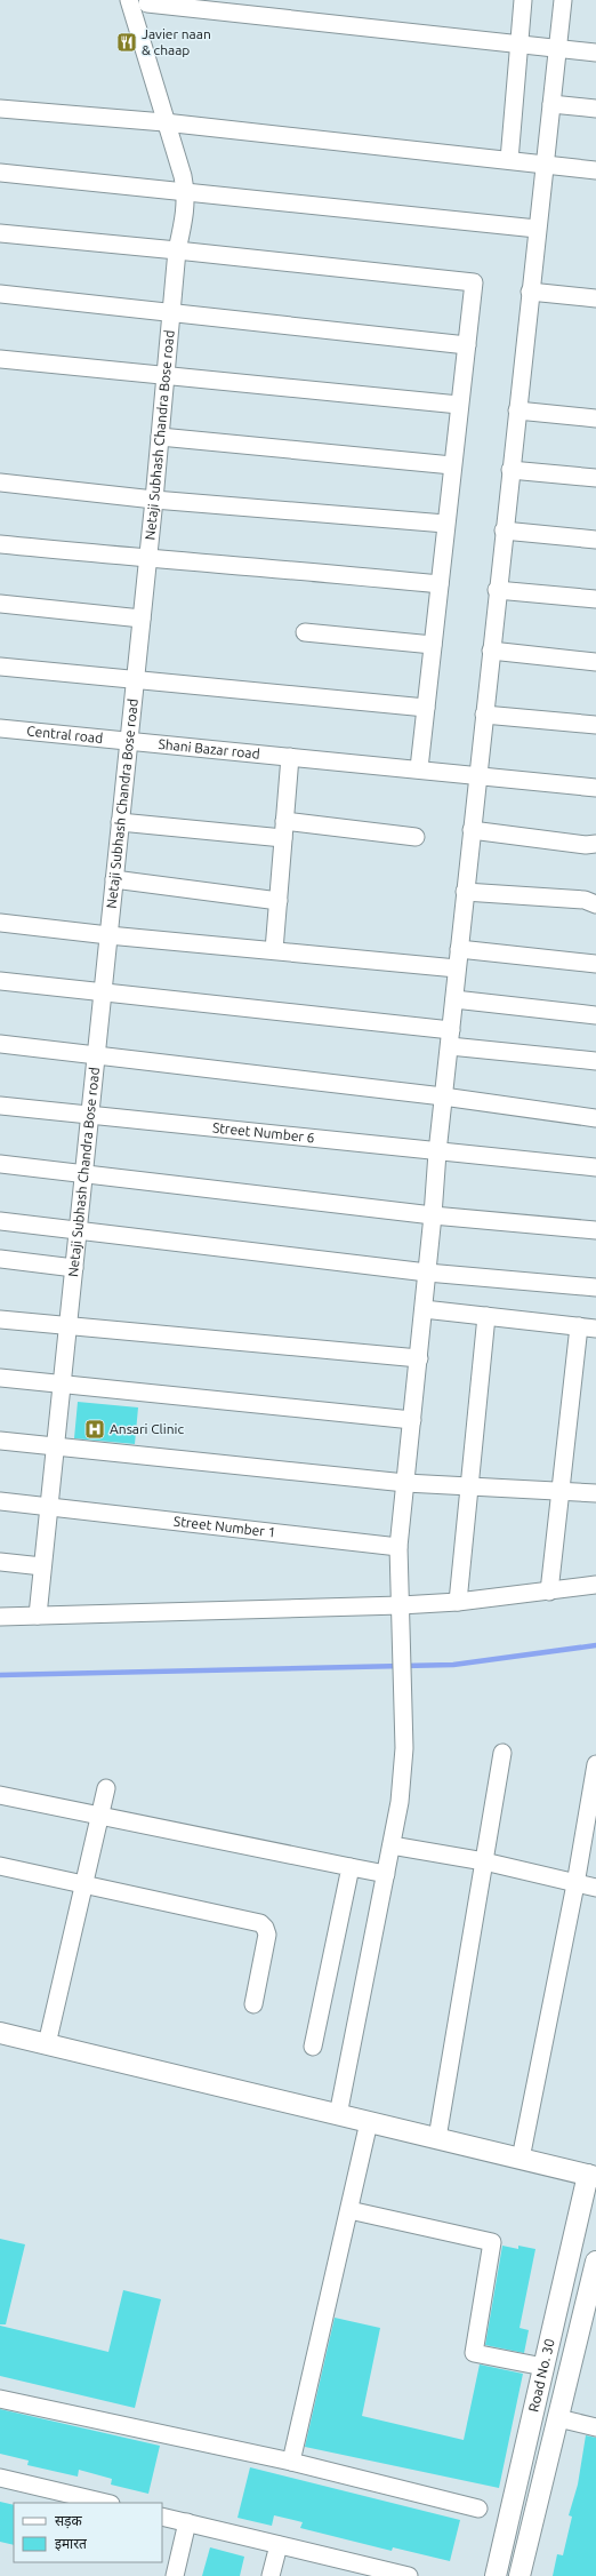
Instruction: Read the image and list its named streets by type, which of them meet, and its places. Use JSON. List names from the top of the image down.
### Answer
{
  "streets": {
    "street": [
      "Netaji Subhash Chandra Bose road",
      "Central road",
      "Shani Bazar road",
      "Street Number 6",
      "Street Number 1",
      "Road No. 30"
    ]
  },
  "crossings": [
    ["Netaji Subhash Chandra Bose road", "Central road"],
    ["Netaji Subhash Chandra Bose road", "Shani Bazar road"],
    ["Netaji Subhash Chandra Bose road", "Street Number 6"],
    ["Netaji Subhash Chandra Bose road", "Street Number 1"],
    ["Central road", "Shani Bazar road"]
  ],
  "places": {
    "restaurant": ["Javier naan & chaap"],
    "hospital": ["Ansari Clinic"]
  },
  "legend": ["सड़क", "इमारत"]
}
